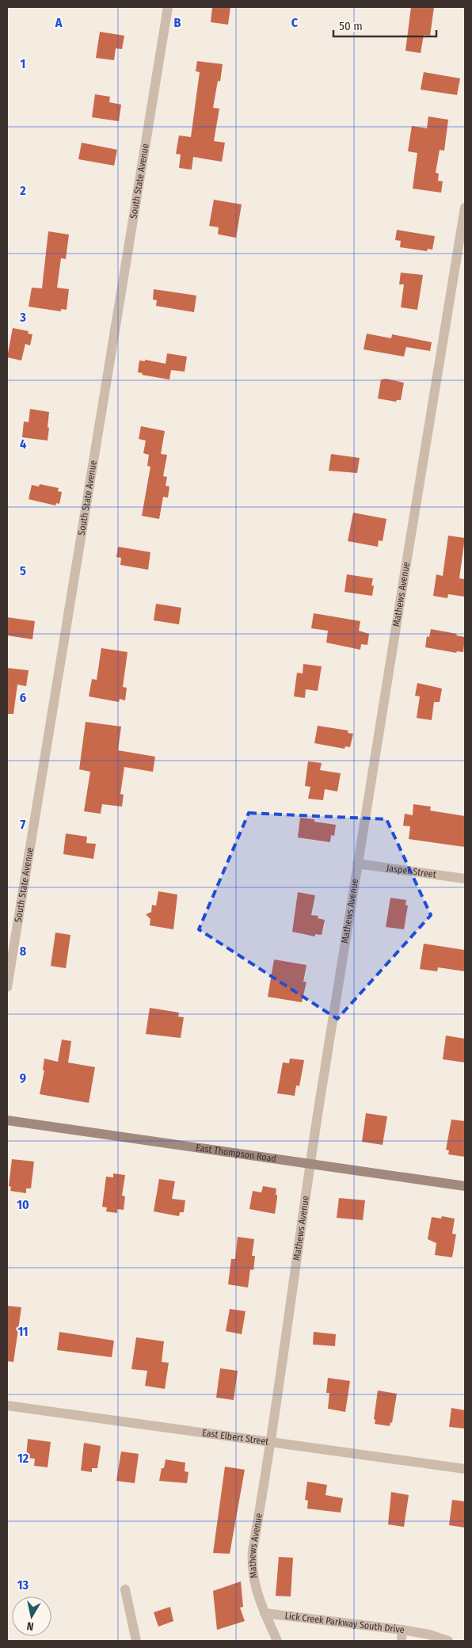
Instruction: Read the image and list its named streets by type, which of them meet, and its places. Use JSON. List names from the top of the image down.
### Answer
{
  "streets": {
    "main road": ["East Thompson Road"],
    "street": [
      "South State Avenue",
      "Mathews Avenue",
      "Jasper Street",
      "East Elbert Street",
      "Lick Creek Parkway South Drive"
    ]
  },
  "crossings": [
    ["Mathews Avenue", "Jasper Street"],
    ["Mathews Avenue", "East Thompson Road"],
    ["Mathews Avenue", "East Elbert Street"],
    ["Mathews Avenue", "Lick Creek Parkway South Drive"]
  ],
  "scale_bar": "50 m",
  "north": "bottom",
  "grid": {
    "columns": ["A", "B", "C"],
    "rows": [
      "1",
      "2",
      "3",
      "4",
      "5",
      "6",
      "7",
      "8",
      "9",
      "10",
      "11",
      "12",
      "13"
    ]
  }
}
